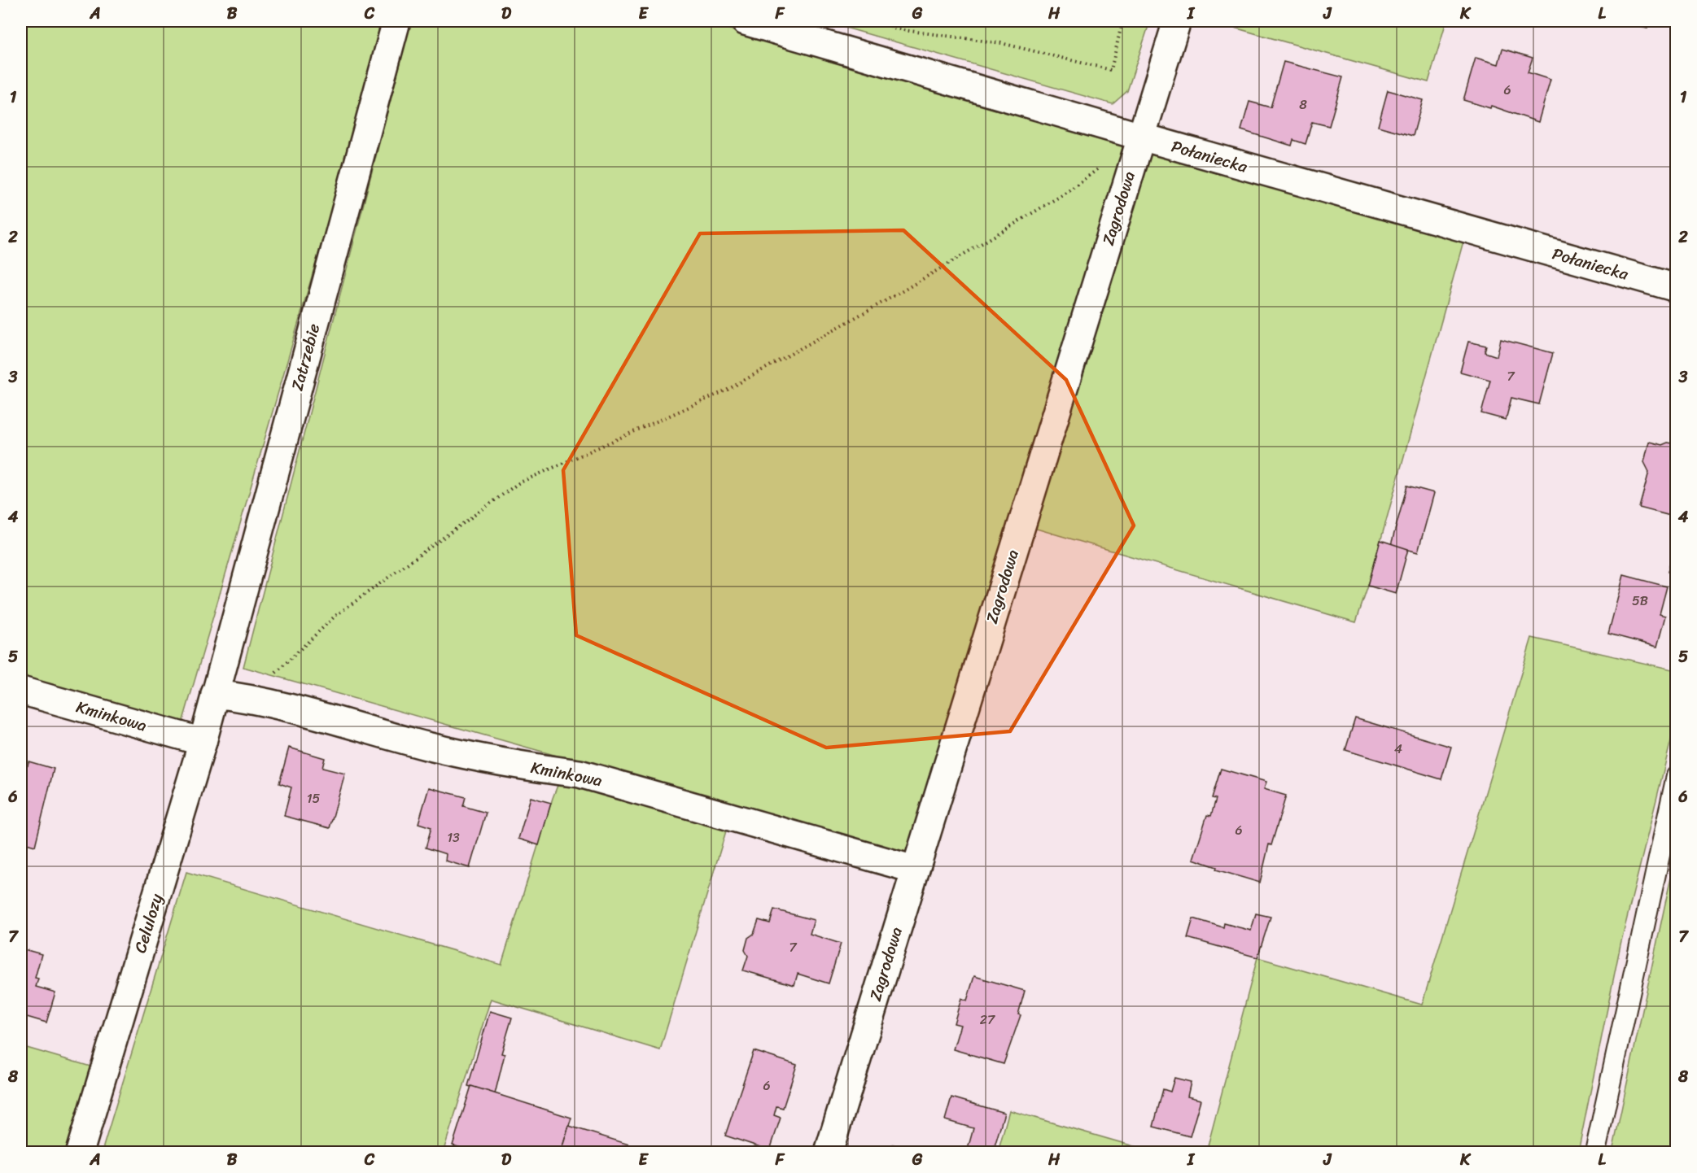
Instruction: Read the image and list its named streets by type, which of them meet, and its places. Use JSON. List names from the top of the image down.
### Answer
{
  "streets": {
    "street": [
      "Połaniecka",
      "Zagrodowa",
      "Zatrzebie",
      "Kminkowa",
      "Celulozy"
    ]
  },
  "crossings": [
    ["Połaniecka", "Zagrodowa"],
    ["Zagrodowa", "Kminkowa"],
    ["Zatrzebie", "Kminkowa"],
    ["Zatrzebie", "Celulozy"],
    ["Kminkowa", "Celulozy"]
  ],
  "house_numbers": [
    "6",
    "8",
    "7",
    "5B",
    "4",
    "15",
    "6",
    "13",
    "7",
    "27",
    "6"
  ],
  "grid": {
    "columns": [
      "A",
      "B",
      "C",
      "D",
      "E",
      "F",
      "G",
      "H",
      "I",
      "J",
      "K",
      "L"
    ],
    "rows": [
      "1",
      "2",
      "3",
      "4",
      "5",
      "6",
      "7",
      "8"
    ]
  }
}
